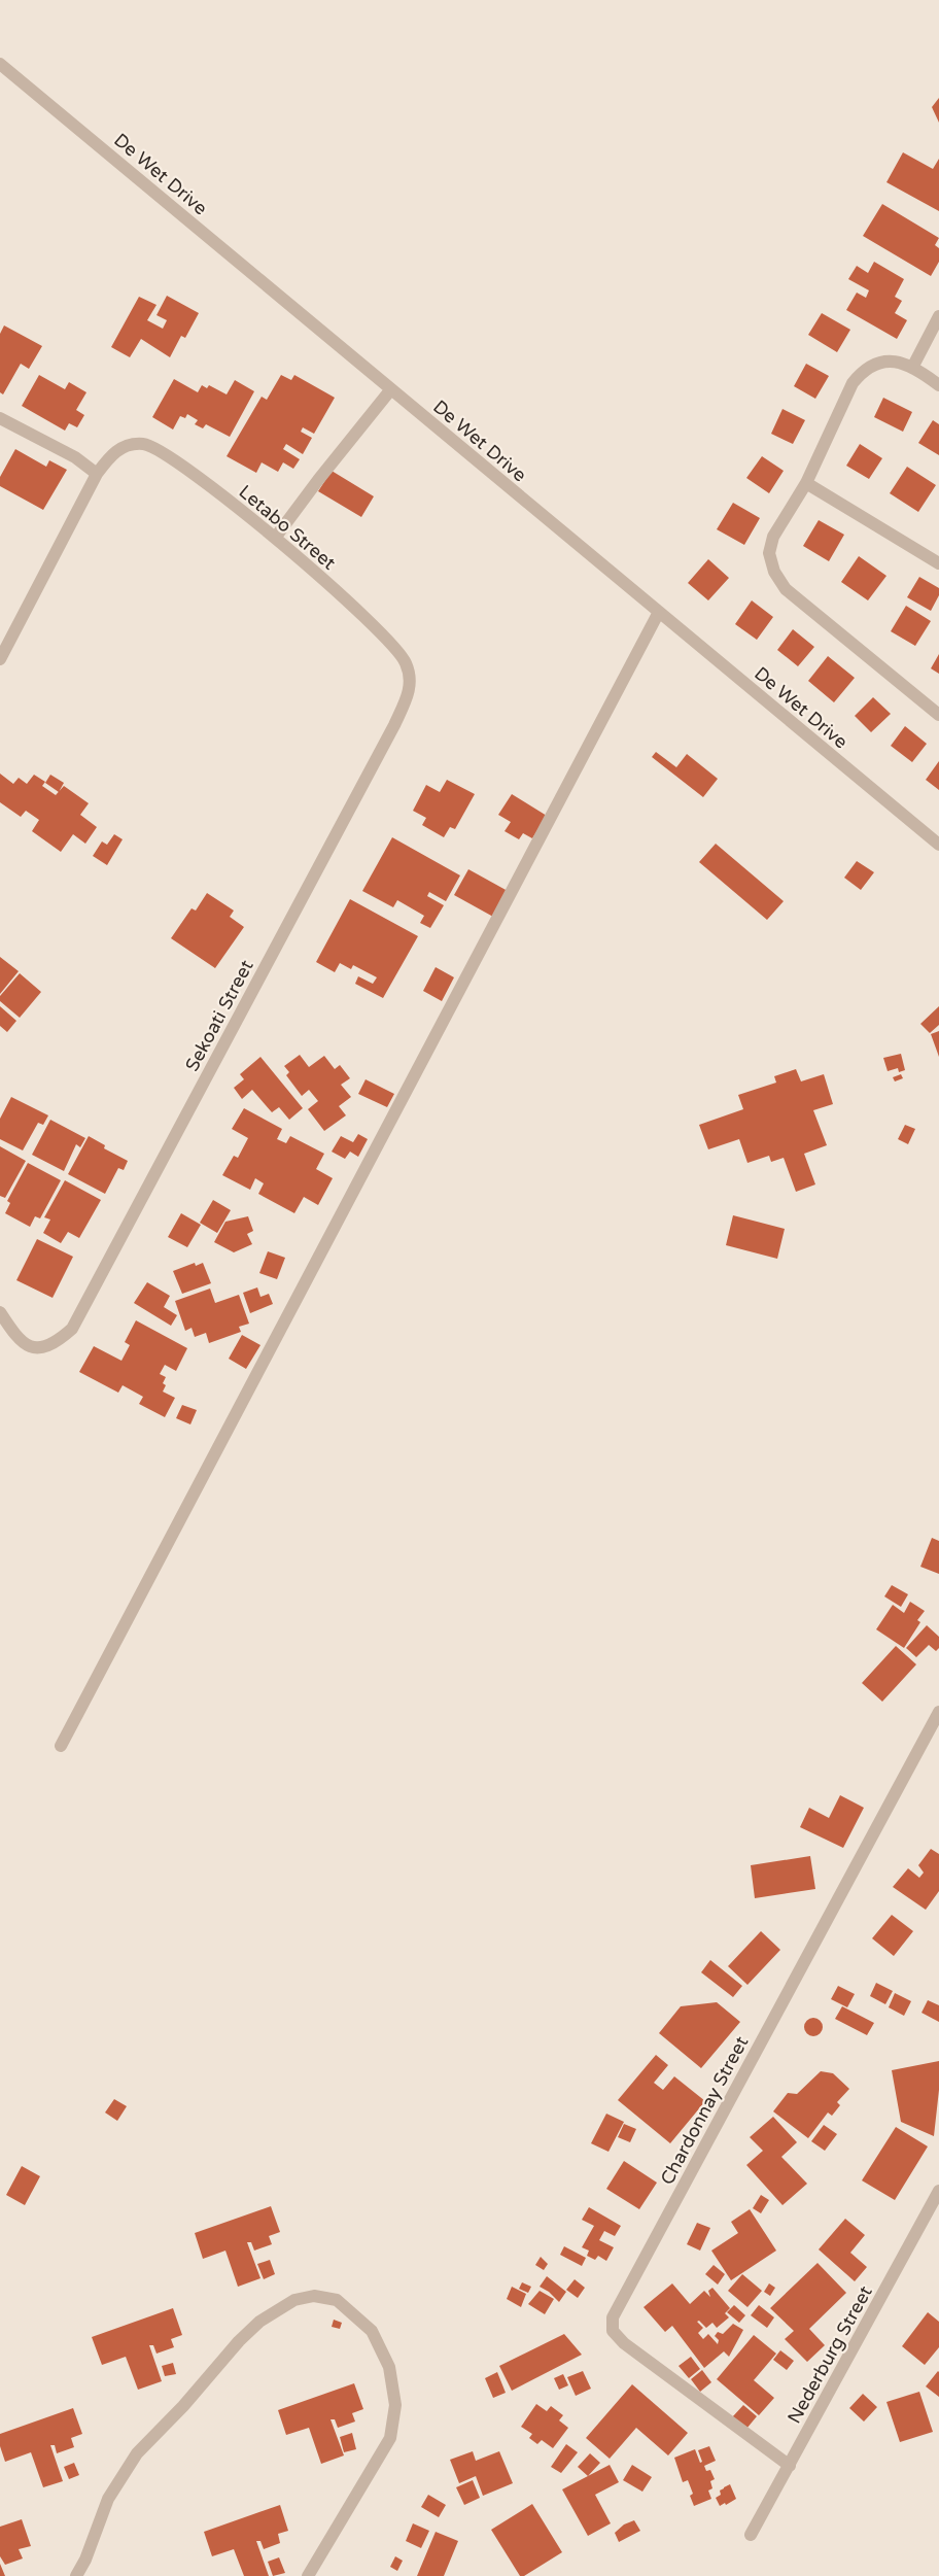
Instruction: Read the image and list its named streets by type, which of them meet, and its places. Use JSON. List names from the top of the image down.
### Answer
{
  "streets": {
    "street": [
      "De Wet Drive",
      "Letabo Street",
      "Sekoati Street",
      "Chardonnay Street",
      "Nederburg Street"
    ]
  },
  "crossings": [
    ["Letabo Street", "Sekoati Street"],
    ["Chardonnay Street", "Nederburg Street"]
  ]
}
